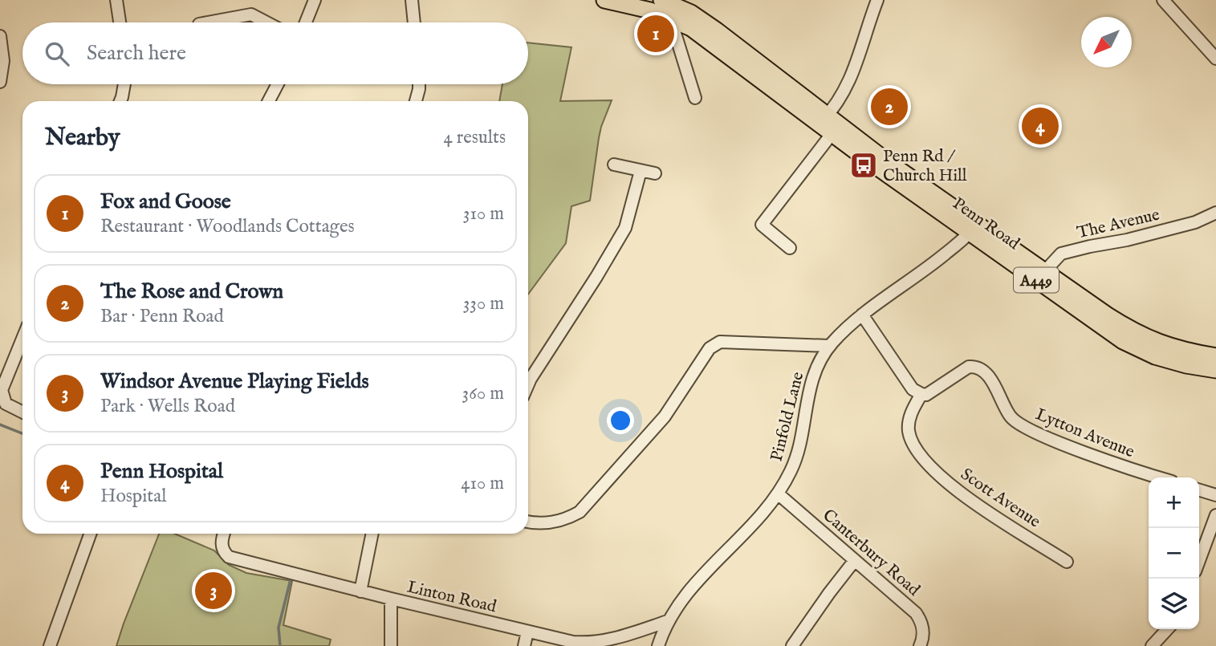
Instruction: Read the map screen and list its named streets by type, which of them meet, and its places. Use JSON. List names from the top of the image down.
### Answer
{
  "streets": {
    "highway": ["Penn Road", "A449"],
    "street": [
      "The Avenue",
      "Pinfold Lane",
      "Lytton Avenue",
      "Scott Avenue",
      "Canterbury Road",
      "Linton Road"
    ]
  },
  "crossings": [
    ["Penn Road", "The Avenue"],
    ["Penn Road", "Pinfold Lane"],
    ["Pinfold Lane", "Canterbury Road"],
    ["Pinfold Lane", "Linton Road"],
    ["Lytton Avenue", "Scott Avenue"]
  ],
  "places": {
    "bus stop": ["Penn Rd / Church Hill"]
  },
  "north": "bottom left",
  "page": {
    "pins": [
      "1",
      "2",
      "4",
      "3"
    ],
    "search": "Search here",
    "heading": ["Nearby", "4 results"],
    "list": [
      {
        "mark": "1",
        "name": "Fox and Goose",
        "note": "Restaurant · Woodlands Cottages",
        "value": "310 m"
      },
      {
        "mark": "2",
        "name": "The Rose and Crown",
        "note": "Bar · Penn Road",
        "value": "330 m"
      },
      {
        "mark": "3",
        "name": "Windsor Avenue Playing Fields",
        "note": "Park · Wells Road",
        "value": "360 m"
      },
      {
        "mark": "4",
        "name": "Penn Hospital",
        "note": "Hospital",
        "value": "410 m"
      }
    ],
    "map_buttons": ["+", "−"]
  }
}
